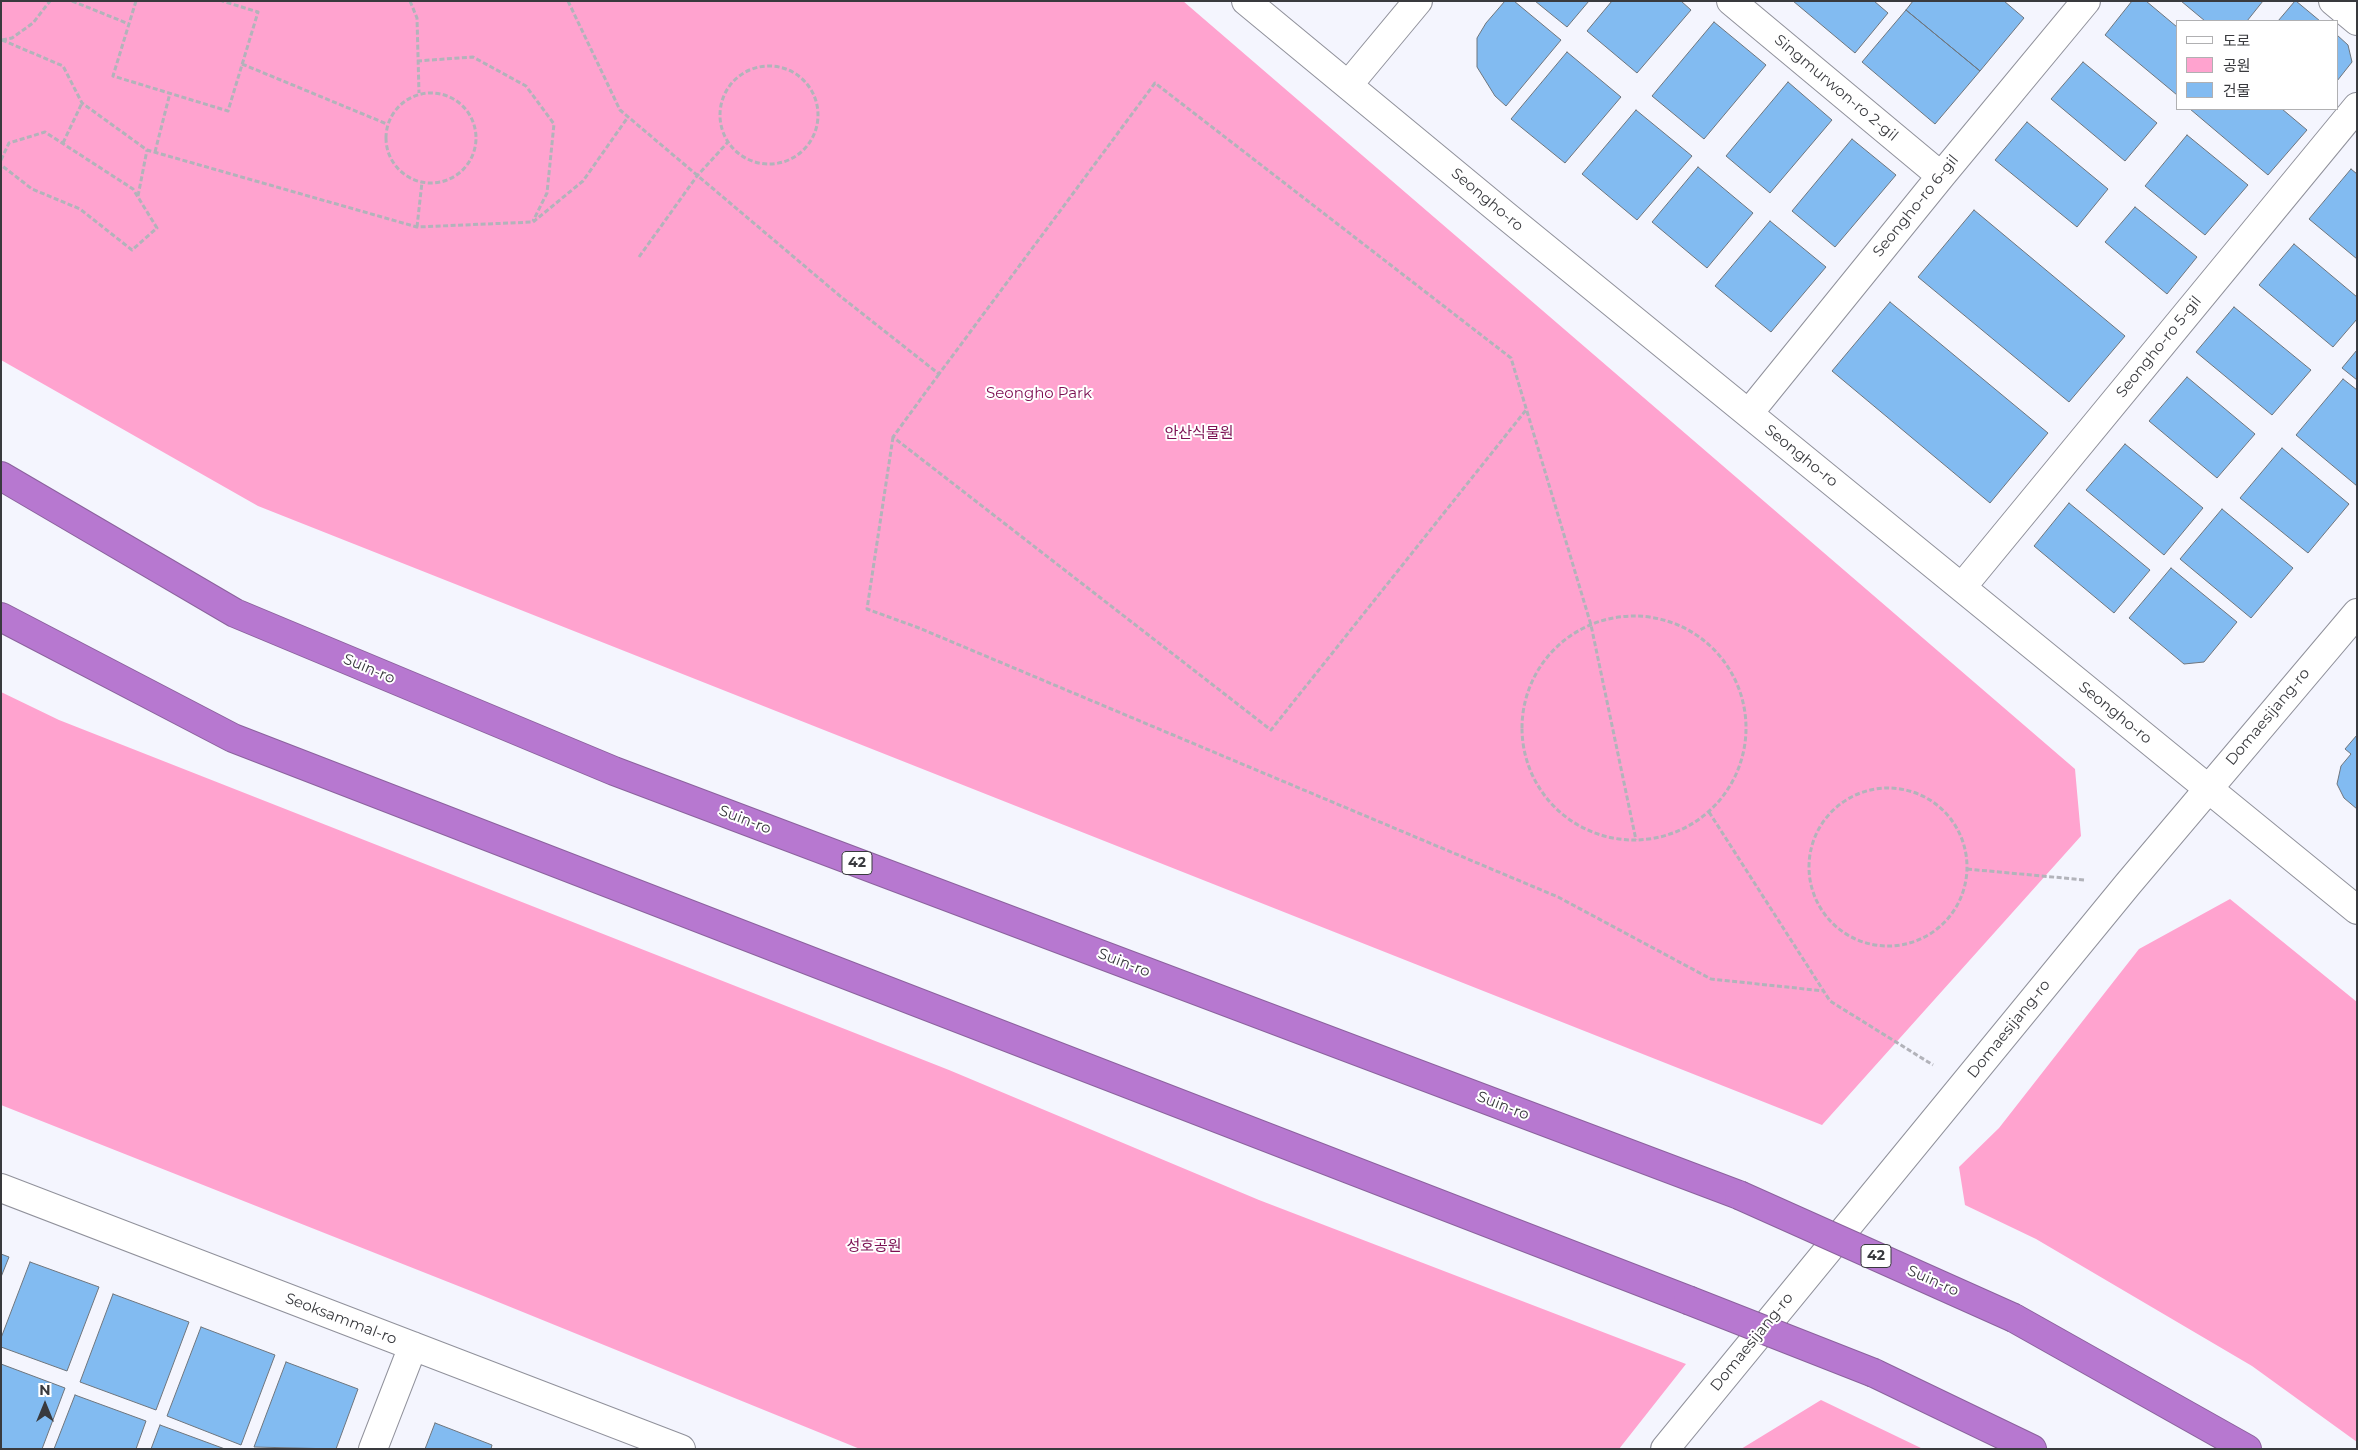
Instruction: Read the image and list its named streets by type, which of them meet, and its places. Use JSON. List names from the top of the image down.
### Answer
{
  "streets": {
    "highway": ["Suin-ro", "42"],
    "street": [
      "Singmurwon-ro 2-gil",
      "Seongho-ro",
      "Seongho-ro 6-gil",
      "Seongho-ro 5-gil",
      "Domaesijang-ro",
      "Seoksammal-ro"
    ]
  },
  "crossings": [
    ["Singmurwon-ro 2-gil", "Seongho-ro 6-gil"],
    ["Seongho-ro", "Seongho-ro 6-gil"],
    ["Seongho-ro", "Seongho-ro 5-gil"],
    ["Seongho-ro", "Domaesijang-ro"]
  ],
  "parks": ["Seongho Park", "안산식물원", "성호공원"],
  "legend": ["도로", "공원", "건물"],
  "north": "top"
}
